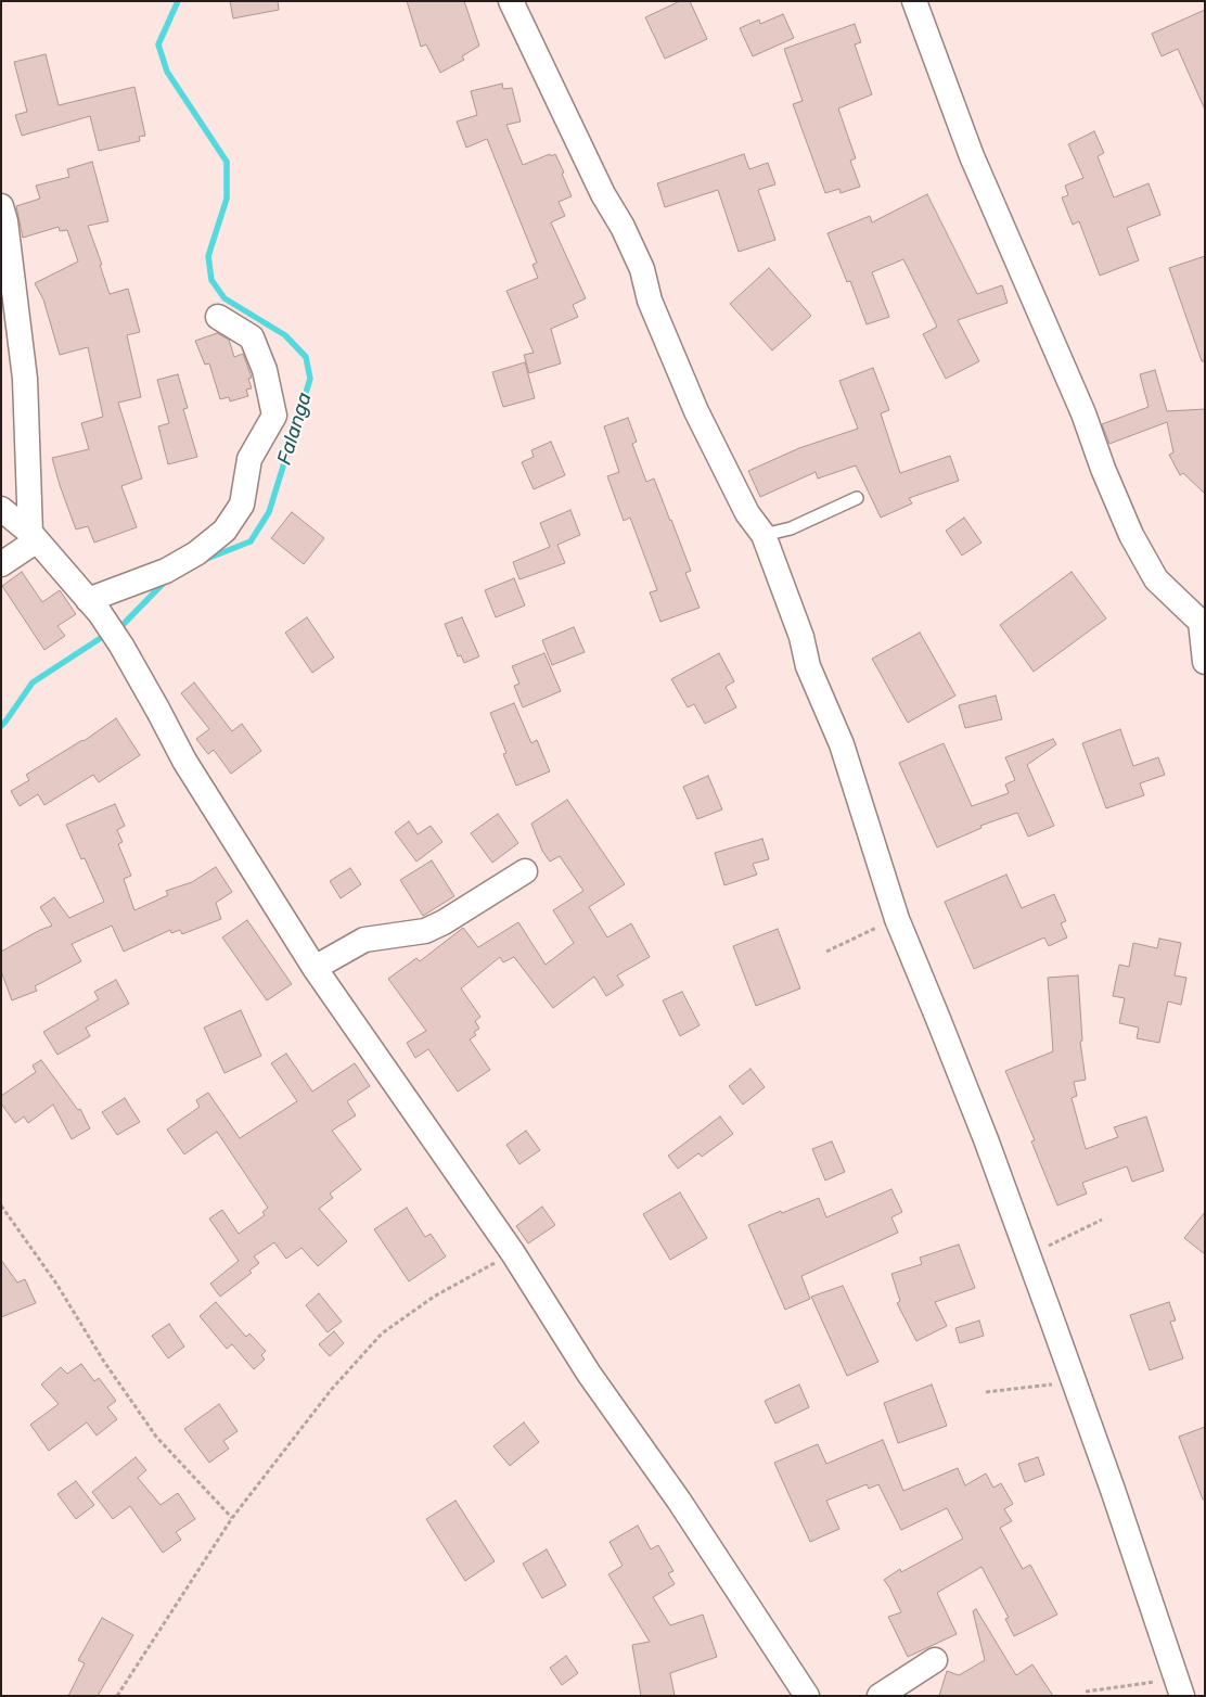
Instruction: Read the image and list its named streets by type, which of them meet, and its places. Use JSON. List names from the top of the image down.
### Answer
{
  "water": ["Falanga"]
}
